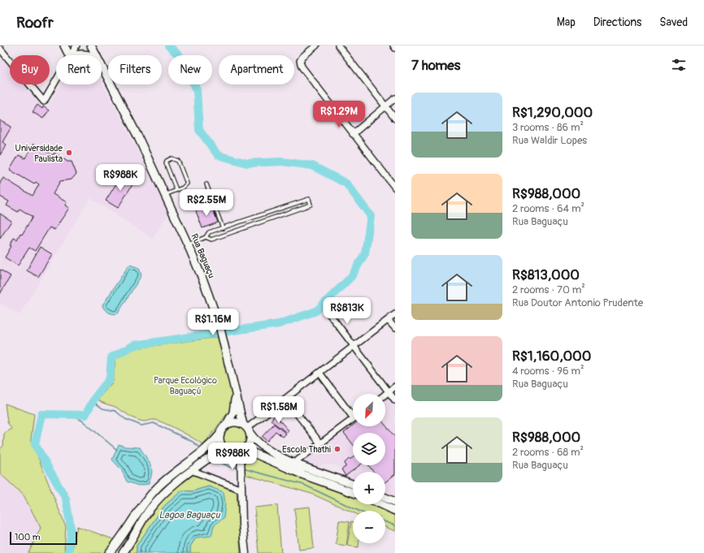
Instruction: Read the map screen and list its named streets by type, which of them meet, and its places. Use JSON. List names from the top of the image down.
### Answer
{
  "streets": {
    "main road": ["Rua Baguaçu"]
  },
  "water": ["Lagoa Baguaçu"],
  "parks": ["Parque Ecológico Baguaçú"],
  "places": ["Universidade Paulista", "Escola Thathi"],
  "scale_bar": "100 m",
  "north": "bottom left",
  "page": {
    "header": "Roofr",
    "nav": ["Map", "Directions", "Saved"],
    "heading": "7 homes",
    "chip": [
      "Buy",
      "Rent",
      "Filters",
      "New",
      "Apartment"
    ],
    "list": [
      {
        "name": "R$1,290,000",
        "note": "3 rooms · 86 m² · Rua Waldir Lopes"
      },
      {
        "name": "R$988,000",
        "note": "2 rooms · 64 m² · Rua Baguaçu"
      },
      {
        "name": "R$813,000",
        "note": "2 rooms · 70 m² · Rua Doutor Antonio Prudente"
      },
      {
        "name": "R$1,160,000",
        "note": "4 rooms · 96 m² · Rua Baguaçu"
      },
      {
        "name": "R$988,000",
        "note": "2 rooms · 68 m² · Rua Baguaçu"
      }
    ],
    "price": [
      "R$1.29M",
      "R$988K",
      "R$2.55M",
      "R$813K",
      "R$1.16M",
      "R$1.58M",
      "R$988K"
    ],
    "map_buttons": ["+", "−"],
    "scale": "100 m"
  }
}
